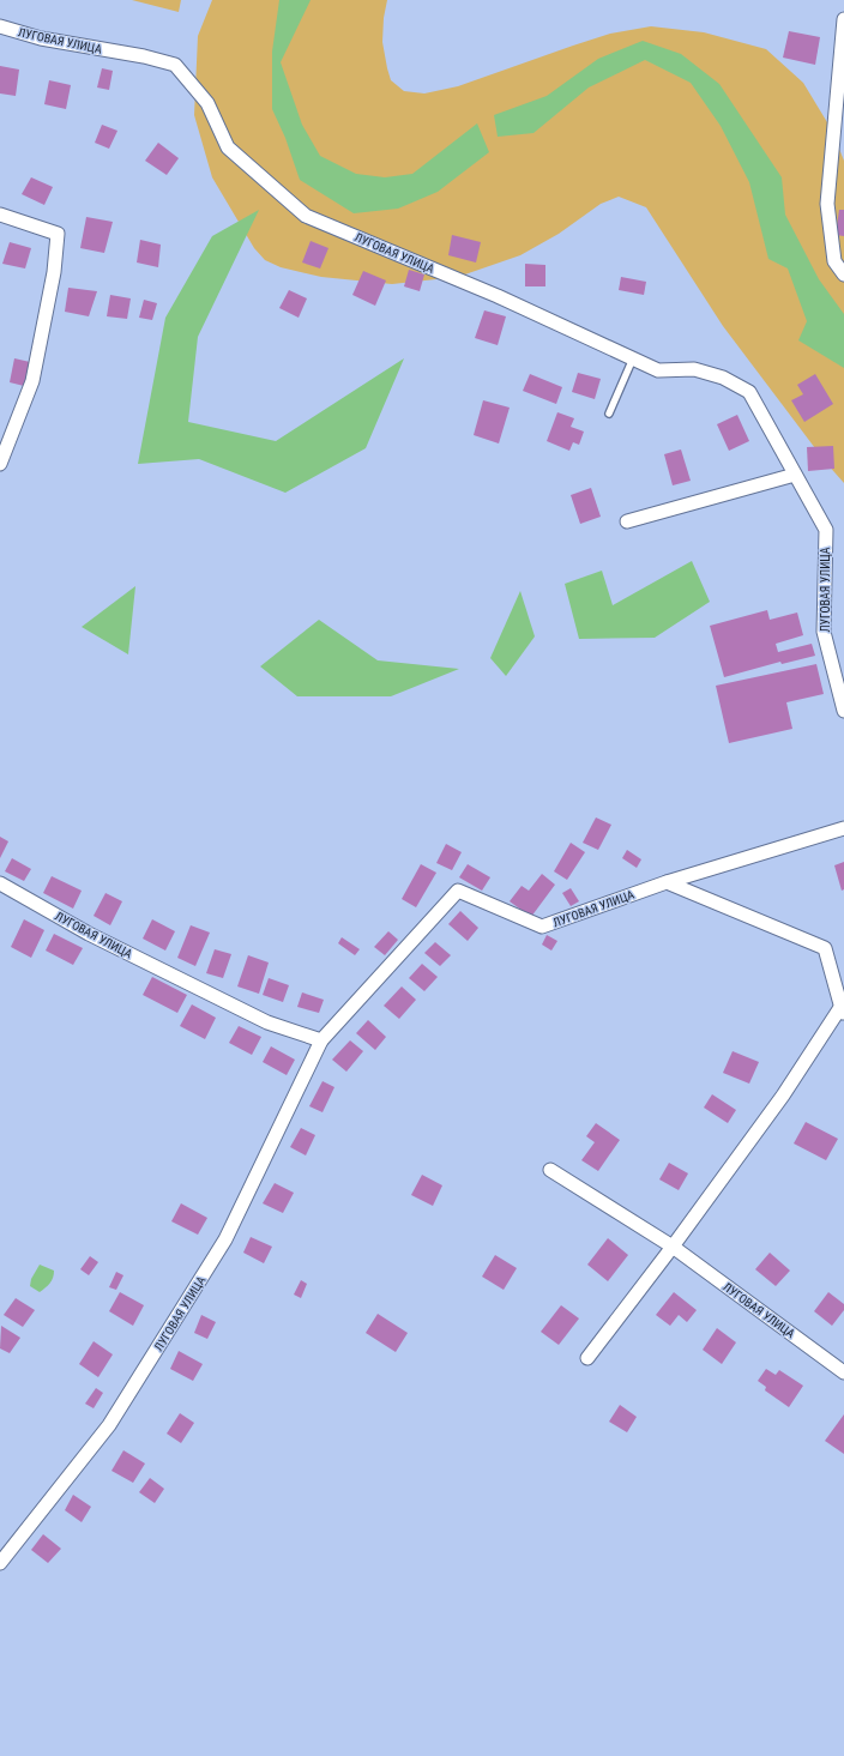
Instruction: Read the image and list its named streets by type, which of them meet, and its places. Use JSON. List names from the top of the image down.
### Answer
{
  "streets": {
    "street": ["ЛУГОВАЯ УЛИЦА"]
  }
}
